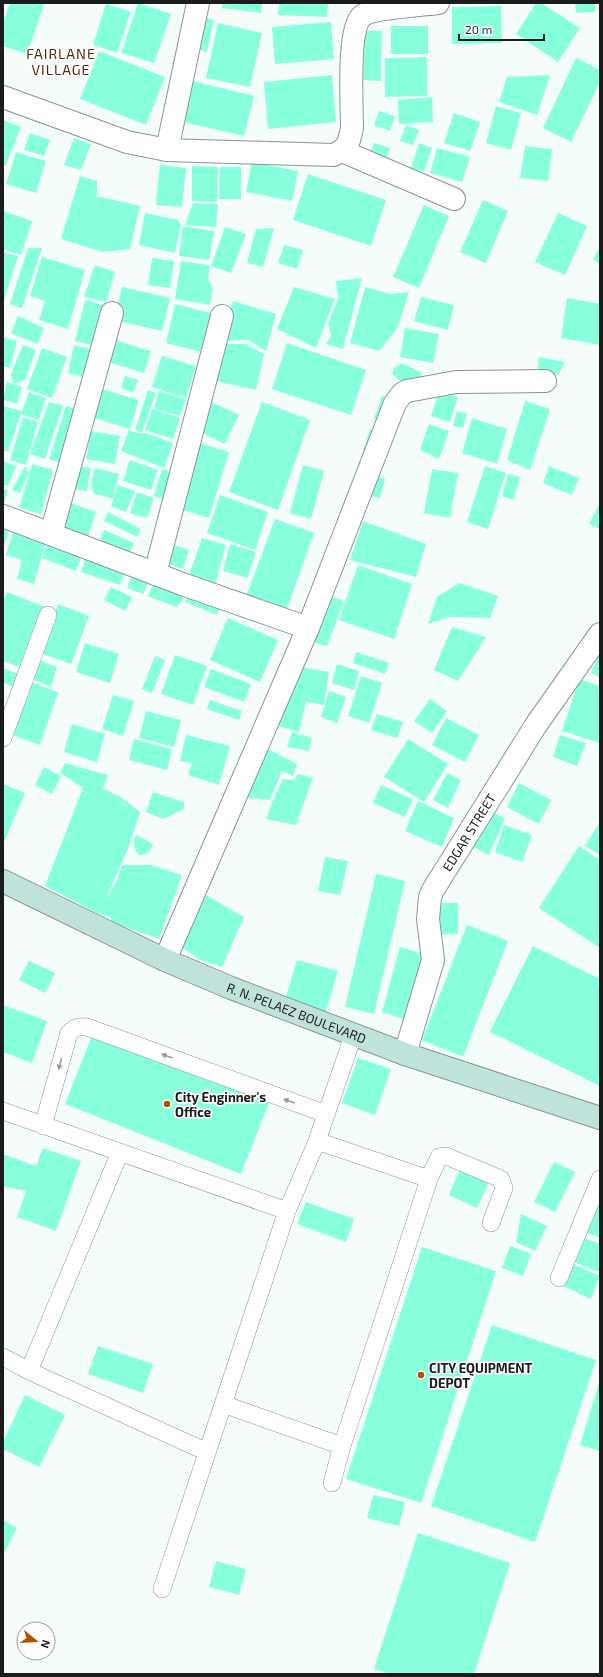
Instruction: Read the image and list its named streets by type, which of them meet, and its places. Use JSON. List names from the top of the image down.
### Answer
{
  "streets": {
    "street": ["EDGAR STREET", "R. N. PELAEZ BOULEVARD"]
  },
  "crossings": [
    ["EDGAR STREET", "R. N. PELAEZ BOULEVARD"]
  ],
  "districts": ["FAIRLANE VILLAGE"],
  "places": ["City Enginner's Office", "CITY EQUIPMENT DEPOT"],
  "scale_bar": "20 m",
  "north": "right"
}
